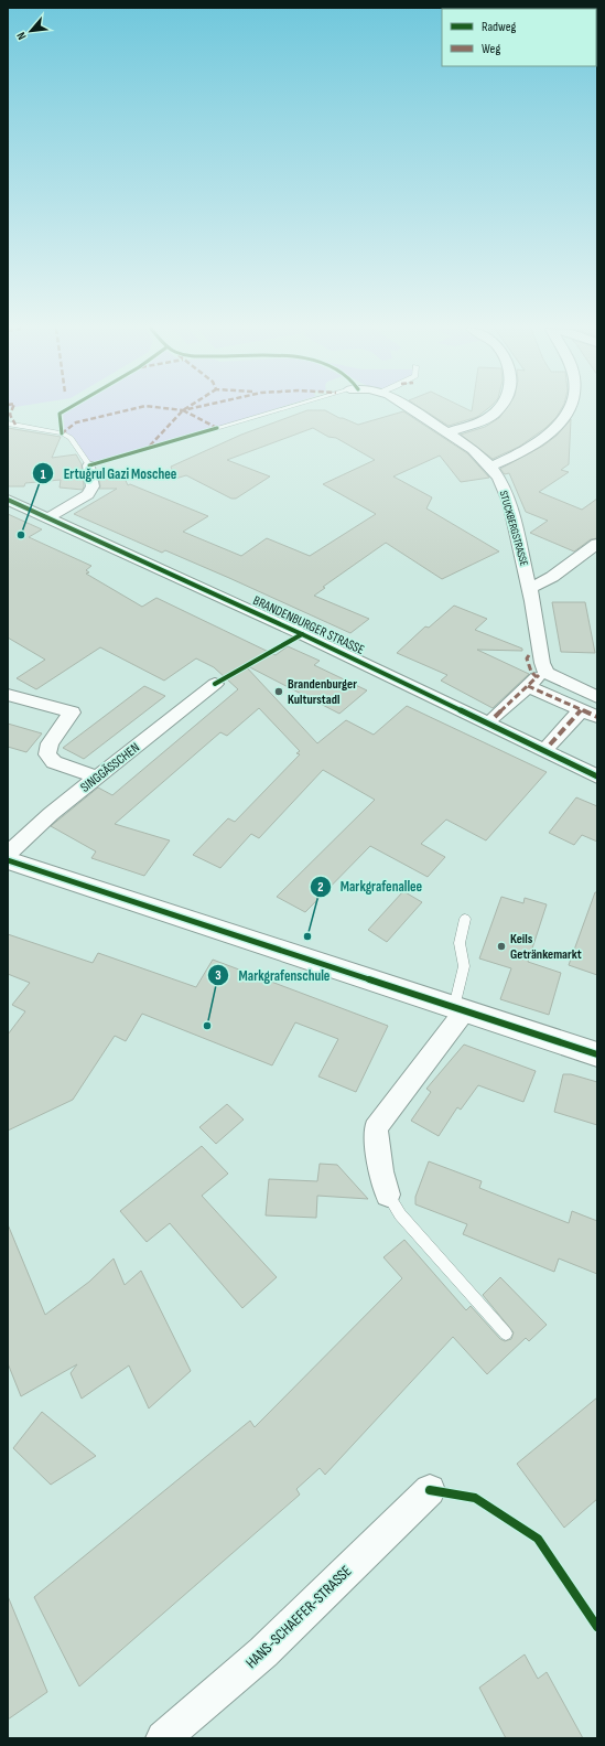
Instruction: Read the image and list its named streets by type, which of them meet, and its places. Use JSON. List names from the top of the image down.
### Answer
{
  "streets": {
    "street": [
      "STUCKBERGSTRASSE",
      "BRANDENBURGER STRASSE",
      "SINGGÄSSCHEN",
      "HANS-SCHAEFER-STRASSE"
    ]
  },
  "places": [
    "Ertuğrul Gazi Moschee",
    "Brandenburger Kulturstadl",
    "Markgrafenallee",
    "Keils Getränkemarkt",
    "Markgrafenschule"
  ],
  "legend": ["Radweg", "Weg"],
  "north": "bottom left"
}
